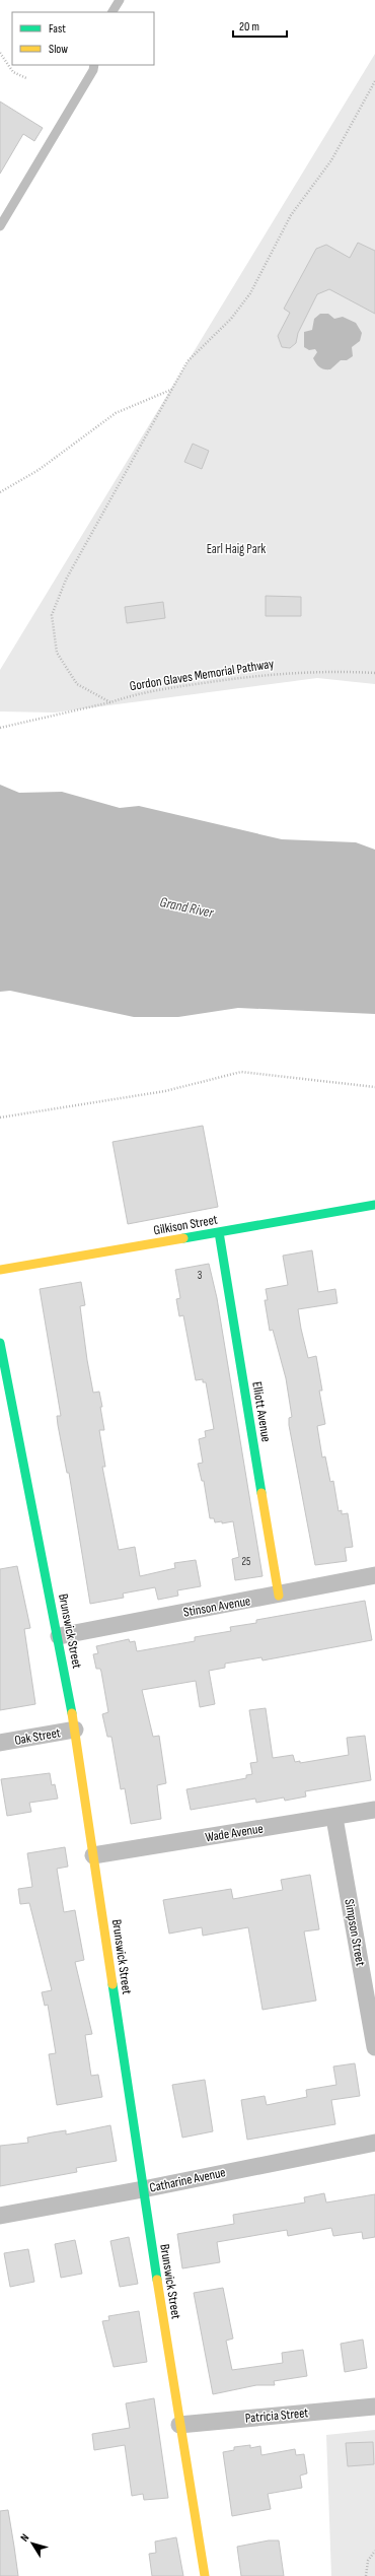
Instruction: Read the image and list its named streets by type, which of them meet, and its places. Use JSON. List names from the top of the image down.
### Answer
{
  "streets": {
    "street": [
      "Gilkison Street",
      "Elliott Avenue",
      "Stinson Avenue",
      "Brunswick Street",
      "Oak Street",
      "Wade Avenue",
      "Simpson Street",
      "Catharine Avenue",
      "Patricia Street"
    ],
    "path": ["Gordon Glaves Memorial Pathway"]
  },
  "crossings": [
    ["Gilkison Street", "Elliott Avenue"],
    ["Elliott Avenue", "Stinson Avenue"],
    ["Stinson Avenue", "Brunswick Street"],
    ["Brunswick Street", "Oak Street"],
    ["Brunswick Street", "Wade Avenue"],
    ["Brunswick Street", "Catharine Avenue"],
    ["Brunswick Street", "Patricia Street"],
    ["Wade Avenue", "Simpson Street"]
  ],
  "water": ["Grand River"],
  "parks": ["Earl Haig Park"],
  "house_numbers": ["3", "25"],
  "legend": ["Fast", "Slow"],
  "scale_bar": "20 m",
  "north": "top left"
}
